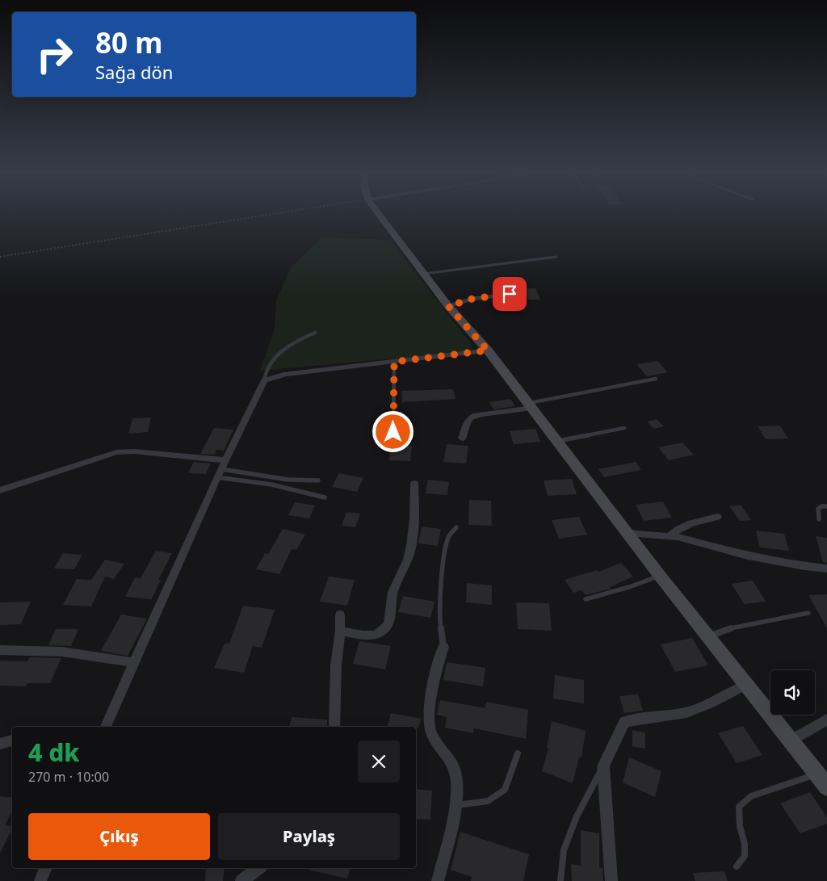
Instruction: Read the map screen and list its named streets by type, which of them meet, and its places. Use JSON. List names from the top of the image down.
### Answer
{
  "page": {
    "turn": ["80 m", "Sağa dön"],
    "heading": ["4 dk", "270 m · 10:00"],
    "buttons": ["Çıkış", "Paylaş"]
  }
}
